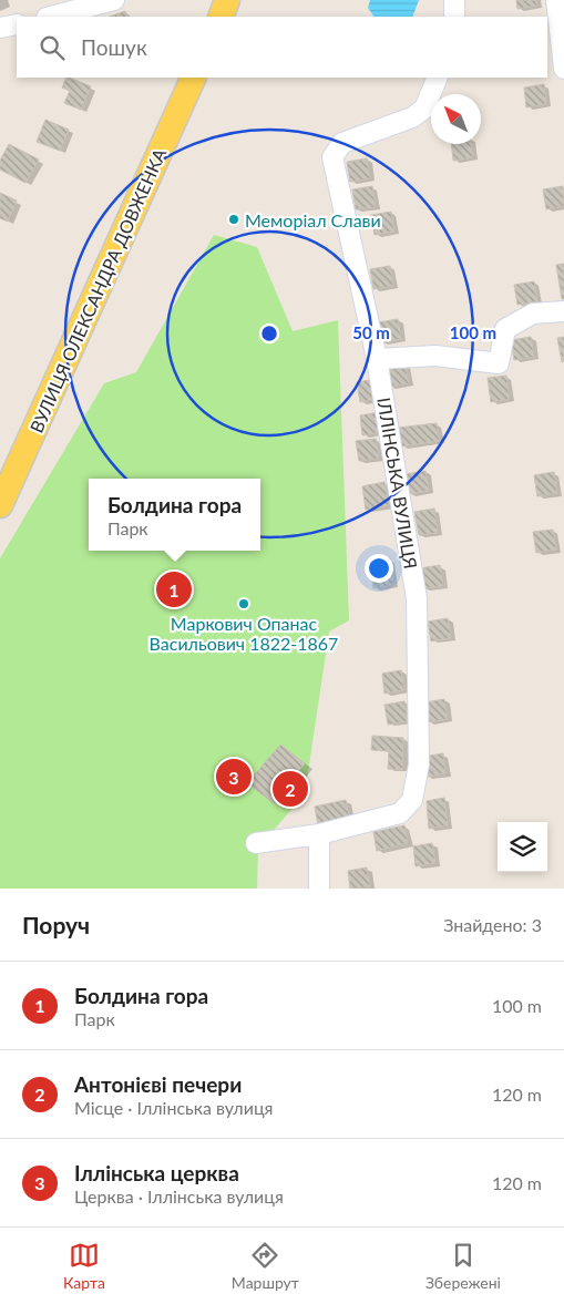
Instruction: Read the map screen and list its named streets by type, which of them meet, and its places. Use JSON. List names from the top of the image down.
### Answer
{
  "streets": {
    "main road": ["ВУЛИЦЯ ОЛЕКСАНДРА ДОВЖЕНКА"],
    "street": ["ІЛЛІНСЬКА ВУЛИЦЯ"]
  },
  "places": ["Меморіал Слави", "Маркович Опанас Васильович 1822-1867"],
  "north": "top left",
  "page": {
    "search": "Пошук",
    "popup": ["Болдина гора", "Парк"],
    "pins": ["1", "3", "2"],
    "heading": ["Поруч", "Знайдено: 3"],
    "list": [
      {
        "mark": "1",
        "name": "Болдина гора",
        "note": "Парк",
        "value": "100 m"
      },
      {
        "mark": "2",
        "name": "Антонієві печери",
        "note": "Місце · Іллінська вулиця",
        "value": "120 m"
      },
      {
        "mark": "3",
        "name": "Іллінська церква",
        "note": "Церква · Іллінська вулиця",
        "value": "120 m"
      }
    ],
    "nav": ["Карта", "Маршрут", "Збережені"]
  },
  "rings": ["50 m", "100 m"]
}
